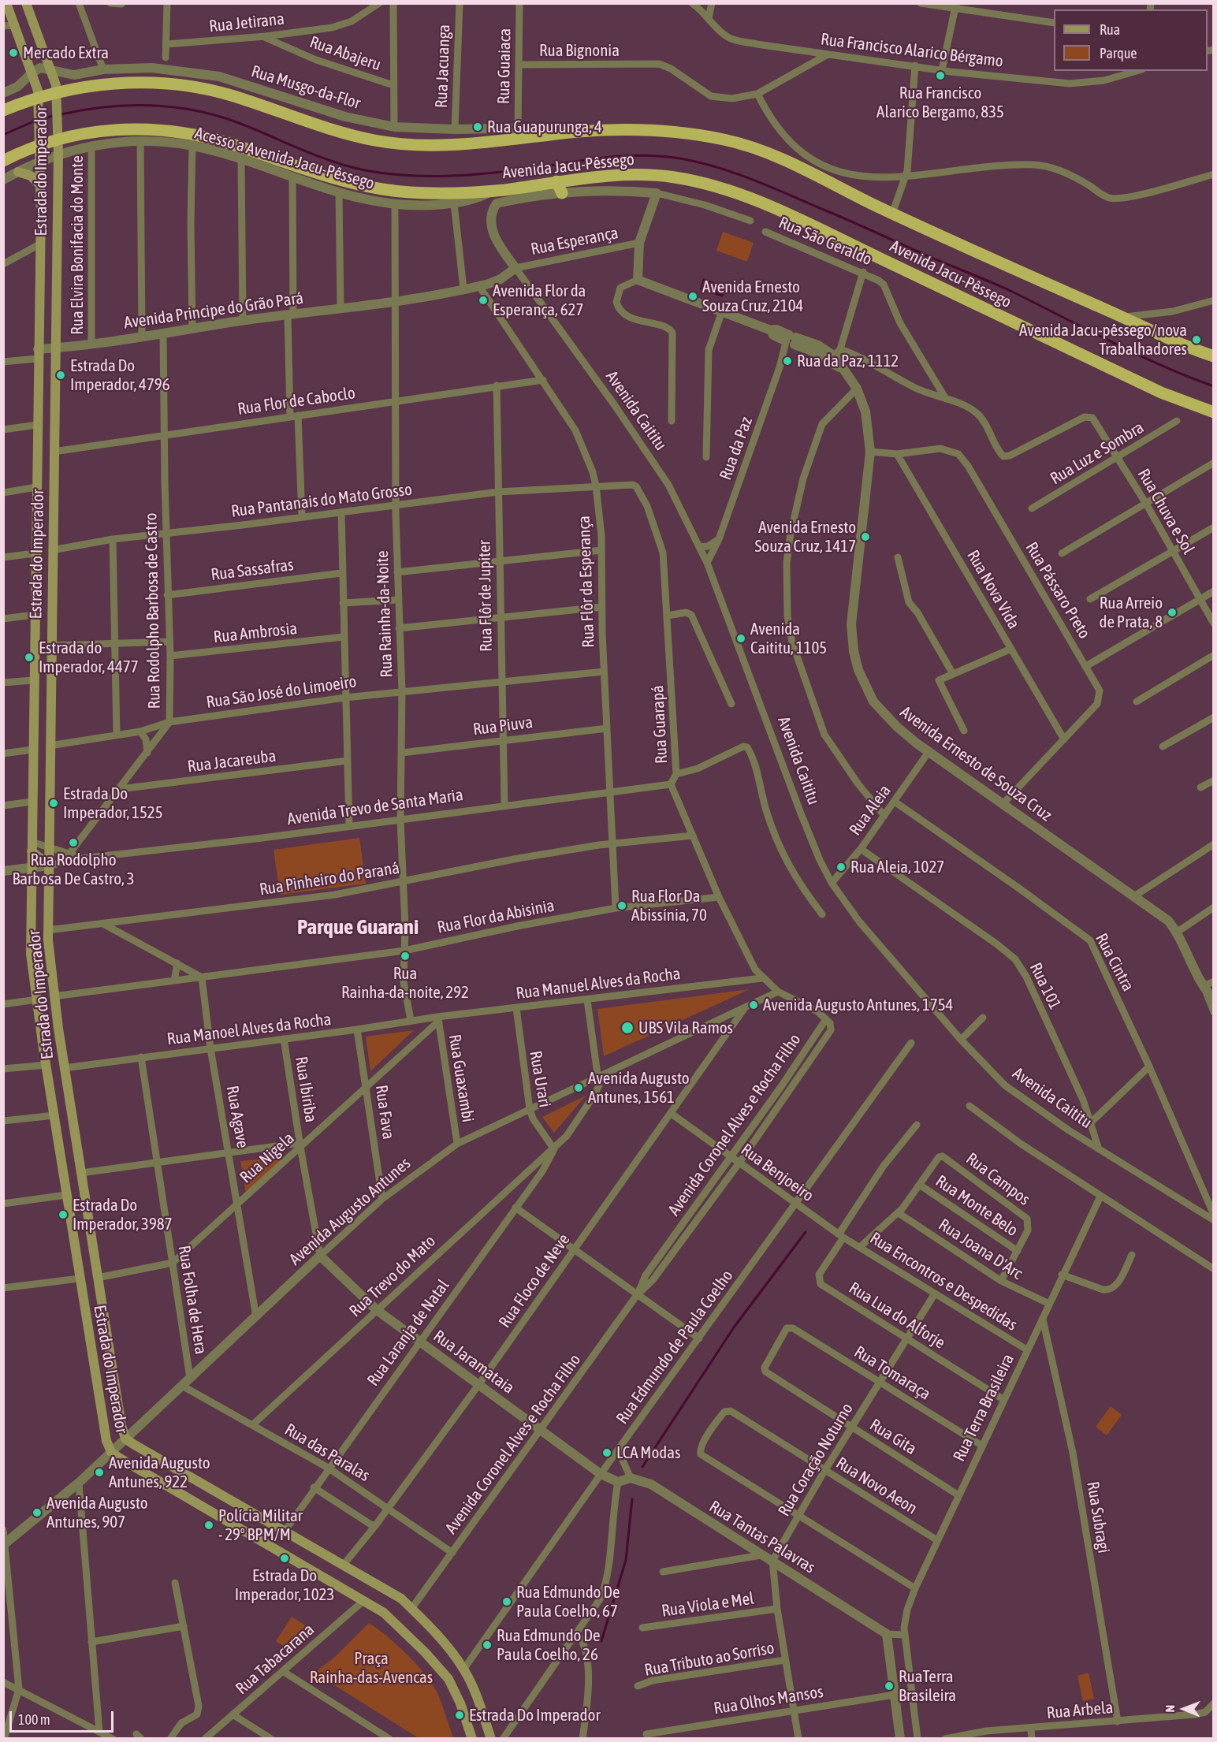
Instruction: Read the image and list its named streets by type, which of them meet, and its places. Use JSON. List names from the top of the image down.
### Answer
{
  "streets": {
    "highway": ["Avenida Jacu-Pêssego"],
    "main road": ["Estrada do Imperador"],
    "street": [
      "Rua Jetirana",
      "Rua Bignonia",
      "Rua Francisco Alarico Bérgamo",
      "Rua Abajeru",
      "Rua Jacuanga",
      "Rua Guaiaca",
      "Rua Musgo-da-Flor",
      "Acesso a Avenida Jacu-Pêssego",
      "Rua Esperança",
      "Rua São Geraldo",
      "Rua Elvira Bonifacia do Monte",
      "Avenida Principe do Grão Pará",
      "Rua Flor de Caboclo",
      "Avenida Caititu",
      "Rua da Paz",
      "Rua Luz e Sombra",
      "Rua Pantanais do Mato Grosso",
      "Rua Chuva e Sol",
      "Rua Sassafras",
      "Rua Flôr da Esperança",
      "Rua Nova Vida",
      "Rua Pássaro Preto",
      "Rua Flôr de Jupiter",
      "Rua Rodolpho Barbosa de Castro",
      "Rua Rainha-da-Noite",
      "Rua Ambrosia",
      "Rua São José do Limoeiro",
      "Rua Guarapá",
      "Rua Piuva",
      "Rua Jacareuba",
      "Avenida Ernesto de Souza Cruz",
      "Avenida Trevo de Santa Maria",
      "Rua Aleia",
      "Rua Pinheiro do Paraná",
      "Rua Flor da Abisinia",
      "Rua Cintra",
      "Rua Manuel Alves da Rocha",
      "Rua 101",
      "Rua Manoel Alves da Rocha",
      "Rua Guaxambi",
      "Rua Urari",
      "Rua Ibiriba",
      "Rua Fava",
      "Rua Agave",
      "Avenida Coronel Alves e Rocha Filho",
      "Rua Nigela",
      "Rua Benjoeiro",
      "Rua Campos",
      "Rua Monte Belo",
      "Avenida Augusto Antunes",
      "Rua Joana D'Arc",
      "Rua Trevo do Mato",
      "Rua Floco de Neve",
      "Rua Encontros e Despedidas",
      "Rua Folha de Hera",
      "Rua Lua do Alforje",
      "Rua Laranja de Natal",
      "Rua Edmundo de Paula Coelho",
      "Rua Jaramataia",
      "Rua Tomaraça",
      "Rua Terra Brasileira",
      "Rua Gita",
      "Rua das Paralas",
      "Rua Coração Noturno",
      "Rua Novo Aeon",
      "Rua Subragi",
      "Rua Tantas Palavras",
      "Rua Viola e Mel",
      "Rua Tabacarana",
      "Rua Tributo ao Sorriso",
      "Rua Olhos Mansos",
      "Rua Arbela"
    ]
  },
  "crossings": [
    ["Rua Jetirana", "Rua Abajeru"],
    ["Rua Bignonia", "Rua Francisco Alarico Bérgamo"],
    ["Rua Bignonia", "Rua Guaiaca"],
    ["Rua Jacuanga", "Rua Musgo-da-Flor"],
    ["Rua Guaiaca", "Rua Musgo-da-Flor"],
    ["Rua Musgo-da-Flor", "Avenida Jacu-Pêssego"],
    ["Rua Musgo-da-Flor", "Estrada do Imperador"],
    ["Acesso a Avenida Jacu-Pêssego", "Avenida Jacu-Pêssego"],
    ["Acesso a Avenida Jacu-Pêssego", "Estrada do Imperador"],
    ["Acesso a Avenida Jacu-Pêssego", "Rua Elvira Bonifacia do Monte"],
    ["Acesso a Avenida Jacu-Pêssego", "Rua Rainha-da-Noite"],
    ["Estrada do Imperador", "Avenida Principe do Grão Pará"],
    ["Estrada do Imperador", "Rua Flor de Caboclo"],
    ["Estrada do Imperador", "Rua Pantanais do Mato Grosso"],
    ["Estrada do Imperador", "Rua São José do Limoeiro"],
    ["Estrada do Imperador", "Avenida Trevo de Santa Maria"],
    ["Estrada do Imperador", "Rua Pinheiro do Paraná"],
    ["Estrada do Imperador", "Rua Flor da Abisinia"],
    ["Estrada do Imperador", "Rua Manoel Alves da Rocha"],
    ["Estrada do Imperador", "Avenida Coronel Alves e Rocha Filho"],
    ["Estrada do Imperador", "Avenida Augusto Antunes"],
    ["Estrada do Imperador", "Rua Floco de Neve"],
    ["Estrada do Imperador", "Rua Laranja de Natal"],
    ["Estrada do Imperador", "Rua Edmundo de Paula Coelho"],
    ["Estrada do Imperador", "Rua Tabacarana"],
    ["Rua Esperança", "Avenida Principe do Grão Pará"],
    ["Rua Esperança", "Avenida Caititu"],
    ["Rua São Geraldo", "Rua Chuva e Sol"],
    ["Rua Elvira Bonifacia do Monte", "Avenida Principe do Grão Pará"],
    ["Avenida Principe do Grão Pará", "Avenida Caititu"],
    ["Avenida Principe do Grão Pará", "Rua Flôr da Esperança"],
    ["Avenida Principe do Grão Pará", "Rua Rodolpho Barbosa de Castro"],
    ["Avenida Principe do Grão Pará", "Rua Rainha-da-Noite"],
    ["Rua Flor de Caboclo", "Rua Flôr da Esperança"],
    ["Rua Flor de Caboclo", "Rua Flôr de Jupiter"],
    ["Rua Flor de Caboclo", "Rua Rodolpho Barbosa de Castro"],
    ["Rua Flor de Caboclo", "Rua Rainha-da-Noite"],
    ["Avenida Caititu", "Rua da Paz"],
    ["Avenida Caititu", "Rua Aleia"],
    ["Avenida Caititu", "Rua 101"],
    ["Rua da Paz", "Avenida Ernesto de Souza Cruz"],
    ["Rua Luz e Sombra", "Rua Chuva e Sol"],
    ["Rua Pantanais do Mato Grosso", "Rua Flôr da Esperança"],
    ["Rua Pantanais do Mato Grosso", "Rua Flôr de Jupiter"],
    ["Rua Pantanais do Mato Grosso", "Rua Rodolpho Barbosa de Castro"],
    ["Rua Pantanais do Mato Grosso", "Rua Rainha-da-Noite"],
    ["Rua Pantanais do Mato Grosso", "Rua Guarapá"],
    ["Rua Sassafras", "Rua Rodolpho Barbosa de Castro"],
    ["Rua Flôr da Esperança", "Rua São José do Limoeiro"],
    ["Rua Flôr da Esperança", "Rua Guarapá"],
    ["Rua Flôr da Esperança", "Rua Piuva"],
    ["Rua Flôr da Esperança", "Avenida Trevo de Santa Maria"],
    ["Rua Flôr da Esperança", "Rua Pinheiro do Paraná"],
    ["Rua Flôr da Esperança", "Rua Flor da Abisinia"],
    ["Rua Nova Vida", "Rua Pássaro Preto"],
    ["Rua Pássaro Preto", "Avenida Ernesto de Souza Cruz"],
    ["Rua Flôr de Jupiter", "Rua São José do Limoeiro"],
    ["Rua Flôr de Jupiter", "Rua Piuva"],
    ["Rua Flôr de Jupiter", "Avenida Trevo de Santa Maria"],
    ["Rua Rodolpho Barbosa de Castro", "Rua Ambrosia"],
    ["Rua Rodolpho Barbosa de Castro", "Rua São José do Limoeiro"],
    ["Rua Rodolpho Barbosa de Castro", "Rua Jacareuba"],
    ["Rua Rodolpho Barbosa de Castro", "Avenida Trevo de Santa Maria"],
    ["Rua Rainha-da-Noite", "Rua São José do Limoeiro"],
    ["Rua Rainha-da-Noite", "Rua Piuva"],
    ["Rua Rainha-da-Noite", "Avenida Trevo de Santa Maria"],
    ["Rua Rainha-da-Noite", "Rua Pinheiro do Paraná"],
    ["Rua Rainha-da-Noite", "Rua Flor da Abisinia"],
    ["Rua Rainha-da-Noite", "Rua Manoel Alves da Rocha"],
    ["Rua Guarapá", "Avenida Trevo de Santa Maria"],
    ["Rua Guarapá", "Rua Pinheiro do Paraná"],
    ["Rua Guarapá", "Rua Flor da Abisinia"],
    ["Rua Guarapá", "Rua Manuel Alves da Rocha"],
    ["Rua Guarapá", "Avenida Coronel Alves e Rocha Filho"],
    ["Rua Guarapá", "Avenida Augusto Antunes"],
    ["Avenida Ernesto de Souza Cruz", "Rua Aleia"],
    ["Rua Aleia", "Rua Cintra"],
    ["Rua Aleia", "Rua 101"],
    ["Rua Flor da Abisinia", "Rua Agave"],
    ["Rua Manuel Alves da Rocha", "Rua Manoel Alves da Rocha"],
    ["Rua Manuel Alves da Rocha", "Rua Guaxambi"],
    ["Rua Manuel Alves da Rocha", "Rua Urari"],
    ["Rua Manuel Alves da Rocha", "Rua Nigela"],
    ["Rua Manoel Alves da Rocha", "Rua Guaxambi"],
    ["Rua Manoel Alves da Rocha", "Rua Ibiriba"],
    ["Rua Manoel Alves da Rocha", "Rua Fava"],
    ["Rua Manoel Alves da Rocha", "Rua Agave"],
    ["Rua Manoel Alves da Rocha", "Rua Nigela"],
    ["Rua Manoel Alves da Rocha", "Rua Folha de Hera"],
    ["Rua Guaxambi", "Rua Nigela"],
    ["Rua Guaxambi", "Avenida Augusto Antunes"],
    ["Rua Urari", "Avenida Augusto Antunes"],
    ["Rua Urari", "Rua Trevo do Mato"],
    ["Rua Urari", "Rua Laranja de Natal"],
    ["Rua Ibiriba", "Rua Nigela"],
    ["Rua Ibiriba", "Avenida Augusto Antunes"],
    ["Rua Ibiriba", "Rua Jaramataia"],
    ["Rua Fava", "Rua Nigela"],
    ["Rua Fava", "Avenida Augusto Antunes"],
    ["Rua Agave", "Rua Nigela"],
    ["Rua Agave", "Avenida Augusto Antunes"],
    ["Avenida Coronel Alves e Rocha Filho", "Rua Benjoeiro"],
    ["Avenida Coronel Alves e Rocha Filho", "Rua Jaramataia"],
    ["Avenida Coronel Alves e Rocha Filho", "Rua das Paralas"],
    ["Rua Nigela", "Rua Folha de Hera"],
    ["Rua Benjoeiro", "Rua Floco de Neve"],
    ["Rua Benjoeiro", "Rua Encontros e Despedidas"],
    ["Rua Benjoeiro", "Rua Lua do Alforje"],
    ["Rua Benjoeiro", "Rua Edmundo de Paula Coelho"],
    ["Rua Campos", "Rua Monte Belo"],
    ["Rua Campos", "Rua Joana D'Arc"],
    ["Avenida Augusto Antunes", "Rua Floco de Neve"],
    ["Avenida Augusto Antunes", "Rua Folha de Hera"],
    ["Avenida Augusto Antunes", "Rua Jaramataia"],
    ["Avenida Augusto Antunes", "Rua das Paralas"],
    ["Rua Joana D'Arc", "Rua Terra Brasileira"],
    ["Rua Trevo do Mato", "Rua Laranja de Natal"],
    ["Rua Trevo do Mato", "Rua Jaramataia"],
    ["Rua Trevo do Mato", "Rua das Paralas"],
    ["Rua Floco de Neve", "Rua Jaramataia"],
    ["Rua Floco de Neve", "Rua das Paralas"],
    ["Rua Encontros e Despedidas", "Rua Lua do Alforje"],
    ["Rua Encontros e Despedidas", "Rua Terra Brasileira"],
    ["Rua Encontros e Despedidas", "Rua Coração Noturno"],
    ["Rua Lua do Alforje", "Rua Terra Brasileira"],
    ["Rua Lua do Alforje", "Rua Coração Noturno"],
    ["Rua Laranja de Natal", "Rua Jaramataia"],
    ["Rua Laranja de Natal", "Rua das Paralas"],
    ["Rua Edmundo de Paula Coelho", "Rua Jaramataia"],
    ["Rua Tomaraça", "Rua Terra Brasileira"],
    ["Rua Tomaraça", "Rua Gita"],
    ["Rua Tomaraça", "Rua Coração Noturno"],
    ["Rua Terra Brasileira", "Rua Gita"],
    ["Rua Terra Brasileira", "Rua Novo Aeon"],
    ["Rua Terra Brasileira", "Rua Subragi"],
    ["Rua Gita", "Rua Coração Noturno"],
    ["Rua Coração Noturno", "Rua Novo Aeon"],
    ["Rua Coração Noturno", "Rua Tantas Palavras"],
    ["Rua Subragi", "Rua Arbela"]
  ],
  "districts": ["Parque Guarani"],
  "parks": ["Praça Rainha-das-Avencas"],
  "places": [
    "Mercado Extra",
    "Rua Francisco Alarico Bergamo, 835",
    "Rua Guapurunga, 4",
    "Avenida Ernesto Souza Cruz, 2104",
    "Avenida Flor da Esperança, 627",
    "Avenida Jacu-pêssego/nova Trabalhadores",
    "Rua da Paz, 1112",
    "Estrada Do Imperador, 4796",
    "Avenida Ernesto Souza Cruz, 1417",
    "Rua Arreio de Prata, 8",
    "Avenida Caititu, 1105",
    "Estrada do Imperador, 4477",
    "Estrada Do Imperador, 1525",
    "Rua Rodolpho Barbosa De Castro, 3",
    "Rua Aleia, 1027",
    "Rua Flor Da Abissínia, 70",
    "Rua Rainha-da-noite, 292",
    "Avenida Augusto Antunes, 1754",
    "UBS Vila Ramos",
    "Avenida Augusto Antunes, 1561",
    "Estrada Do Imperador, 3987",
    "LCA Modas",
    "Avenida Augusto Antunes, 922",
    "Avenida Augusto Antunes, 907",
    "Polícia Militar - 29º BPM/M",
    "Estrada Do Imperador, 1023",
    "Rua Edmundo De Paula Coelho, 67",
    "Rua Edmundo De Paula Coelho, 26",
    "RuaTerra Brasileira",
    "Estrada Do Imperador"
  ],
  "legend": ["Rua", "Parque"],
  "scale_bar": "100 m",
  "north": "left"
}
